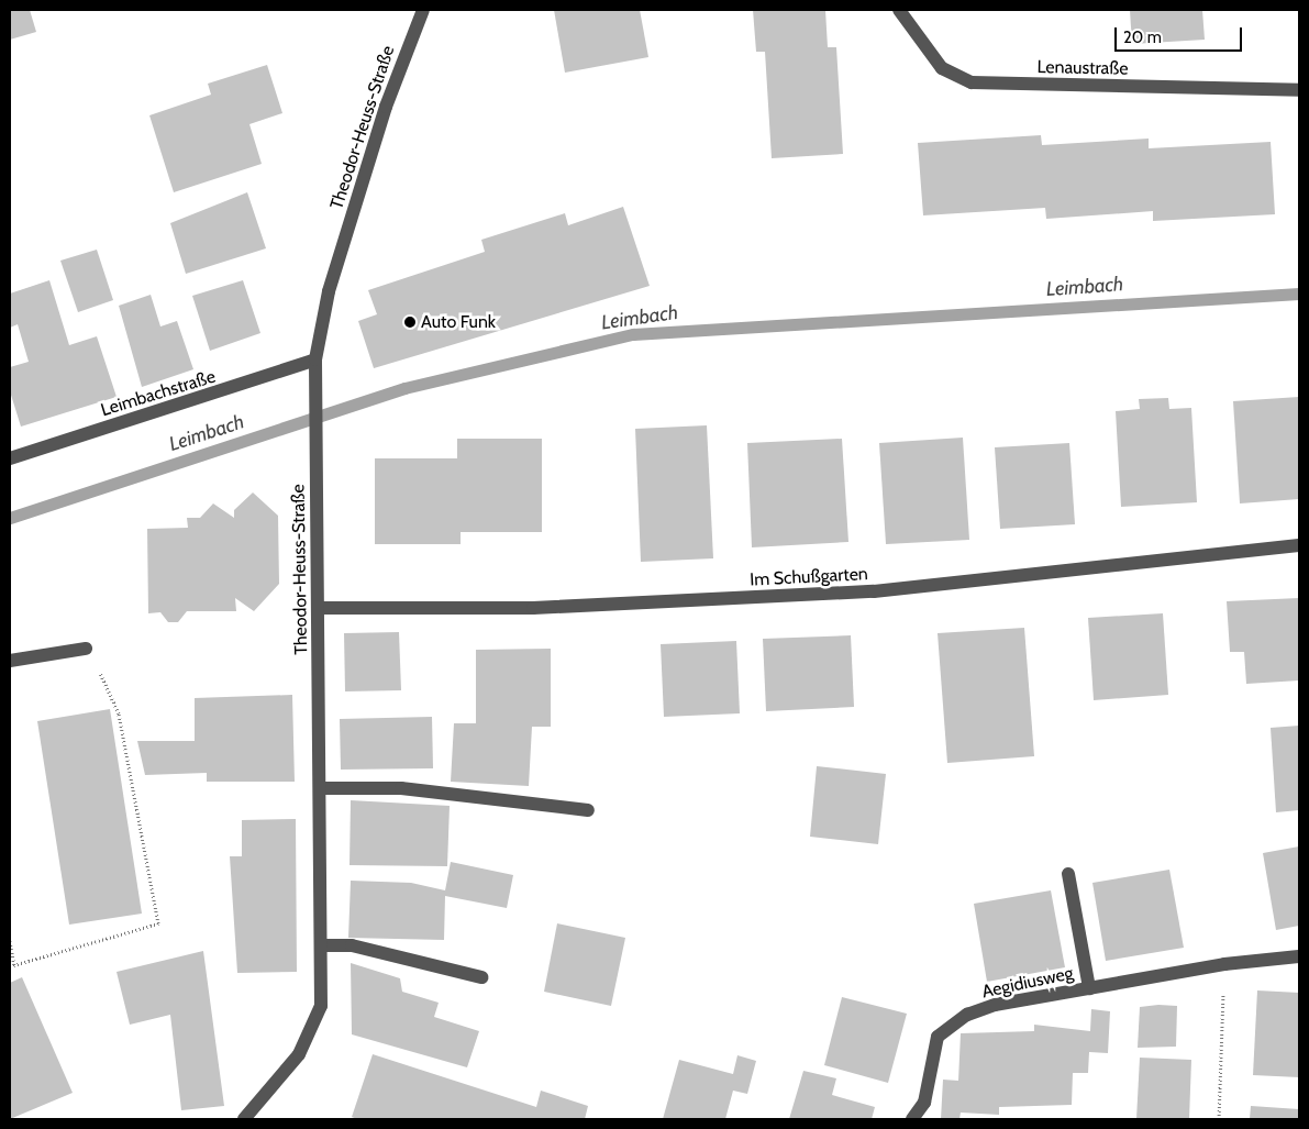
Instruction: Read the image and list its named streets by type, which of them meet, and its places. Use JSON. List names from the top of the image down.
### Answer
{
  "streets": {
    "street": [
      "Lenaustraße",
      "Theodor-Heuss-Straße",
      "Leimbachstraße",
      "Im Schußgarten",
      "Aegidiusweg"
    ]
  },
  "crossings": [
    ["Theodor-Heuss-Straße", "Leimbachstraße"],
    ["Theodor-Heuss-Straße", "Im Schußgarten"]
  ],
  "water": ["Leimbach"],
  "places": ["Auto Funk"],
  "scale_bar": "20 m"
}
